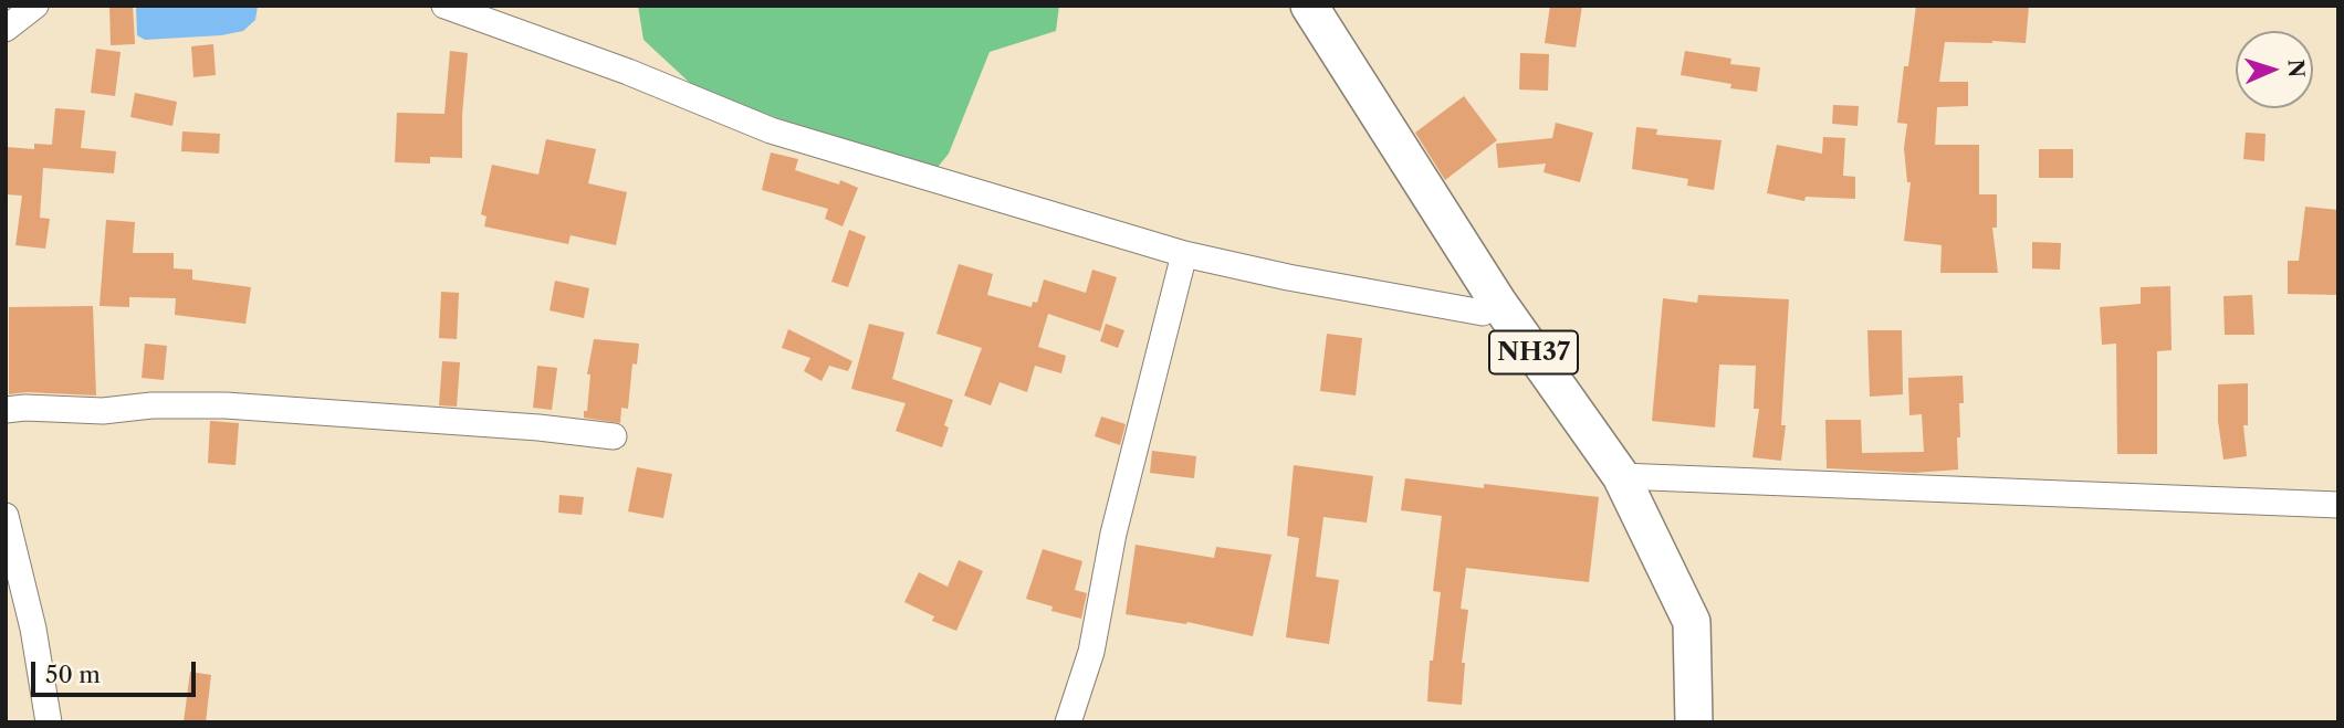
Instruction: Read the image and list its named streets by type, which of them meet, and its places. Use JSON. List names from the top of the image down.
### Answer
{
  "streets": {
    "highway": ["NH37"]
  },
  "scale_bar": "50 m",
  "north": "right"
}
